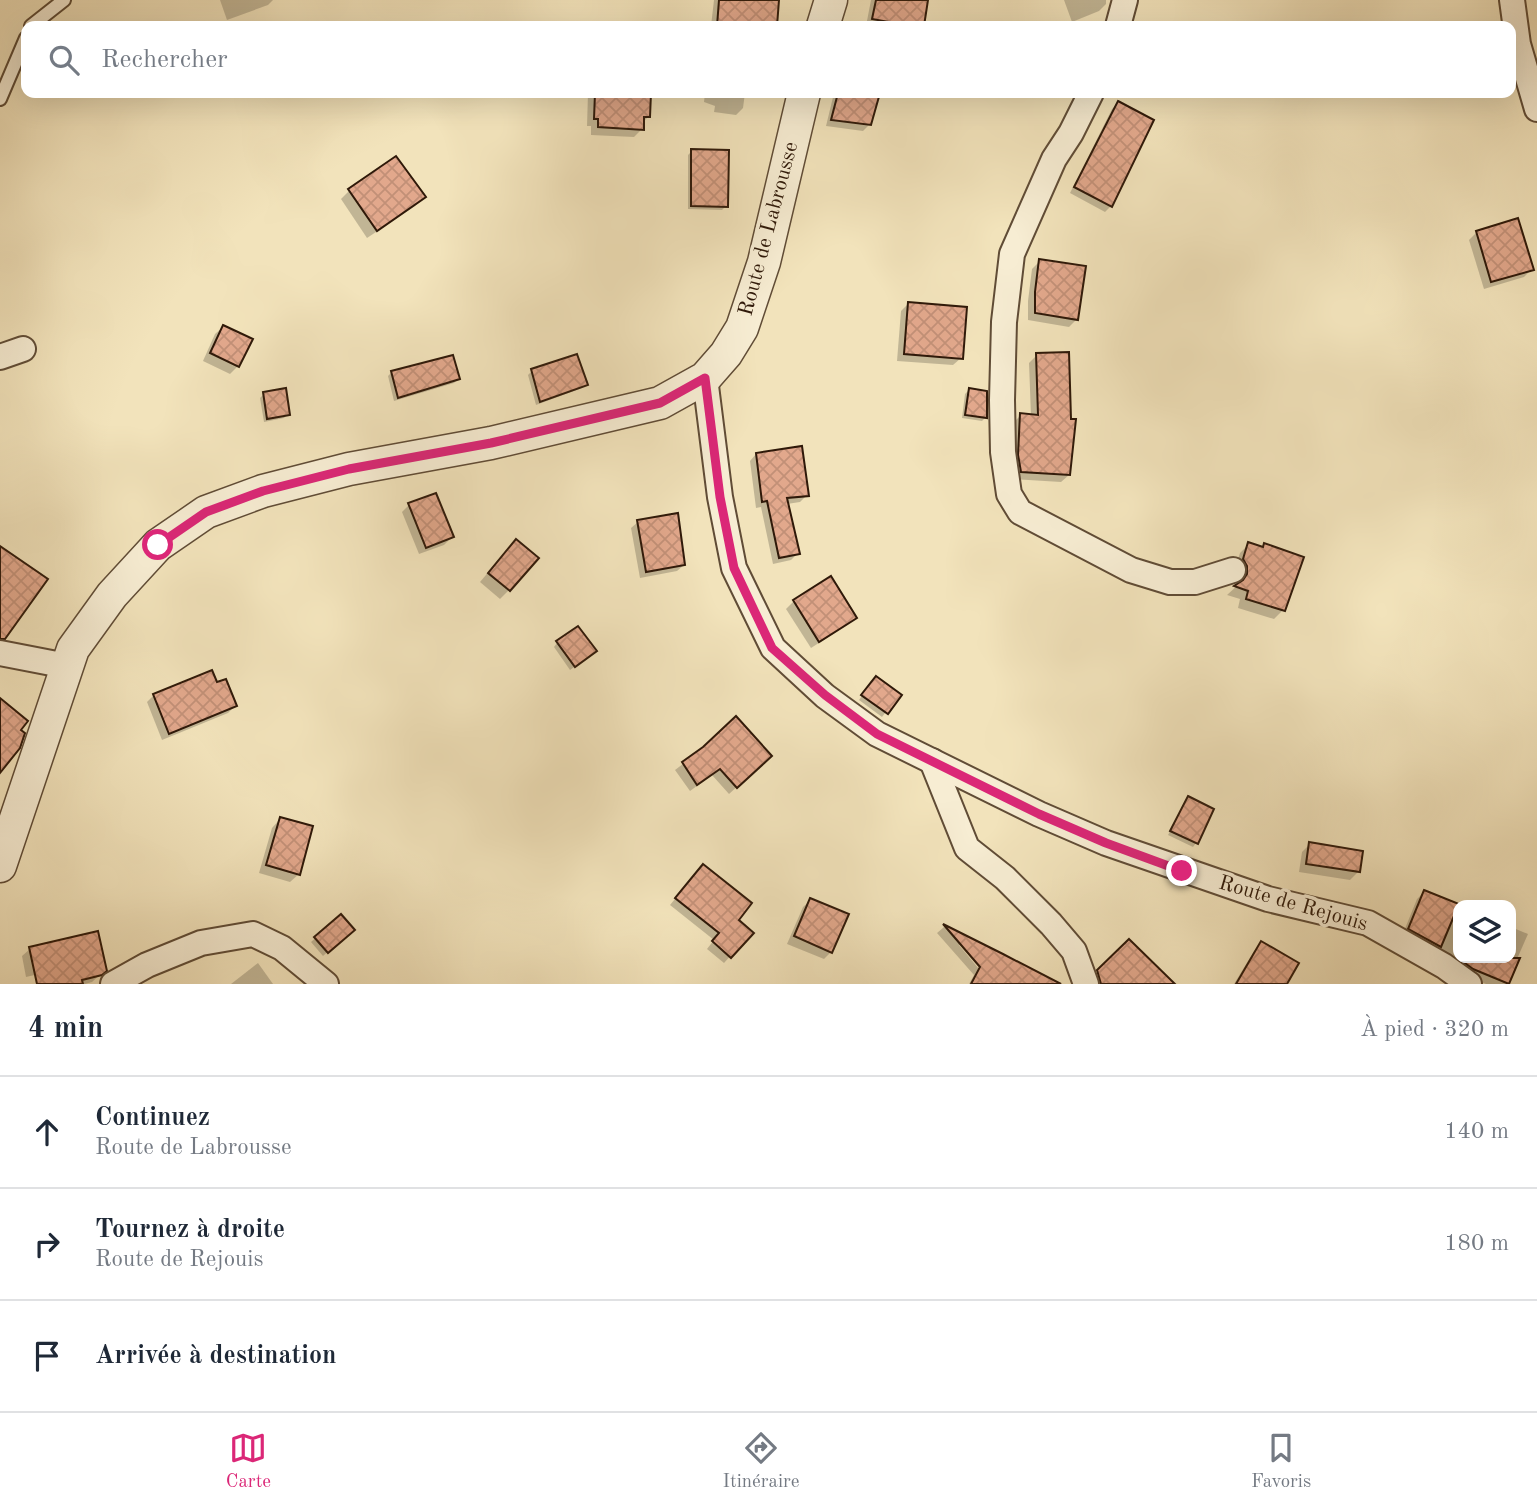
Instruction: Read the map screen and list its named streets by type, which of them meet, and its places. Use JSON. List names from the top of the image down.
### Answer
{
  "streets": {
    "street": ["Route de Labrousse", "Route de Rejouis"]
  },
  "crossings": [
    ["Route de Labrousse", "Route de Rejouis"]
  ],
  "page": {
    "search": "Rechercher",
    "heading": ["4 min", "À pied · 320 m"],
    "list": [
      ["Continuez", "Route de Labrousse", "140 m"],
      ["Tournez à droite", "Route de Rejouis", "180 m"],
      "Arrivée à destination"
    ],
    "nav": ["Carte", "Itinéraire", "Favoris"]
  }
}
